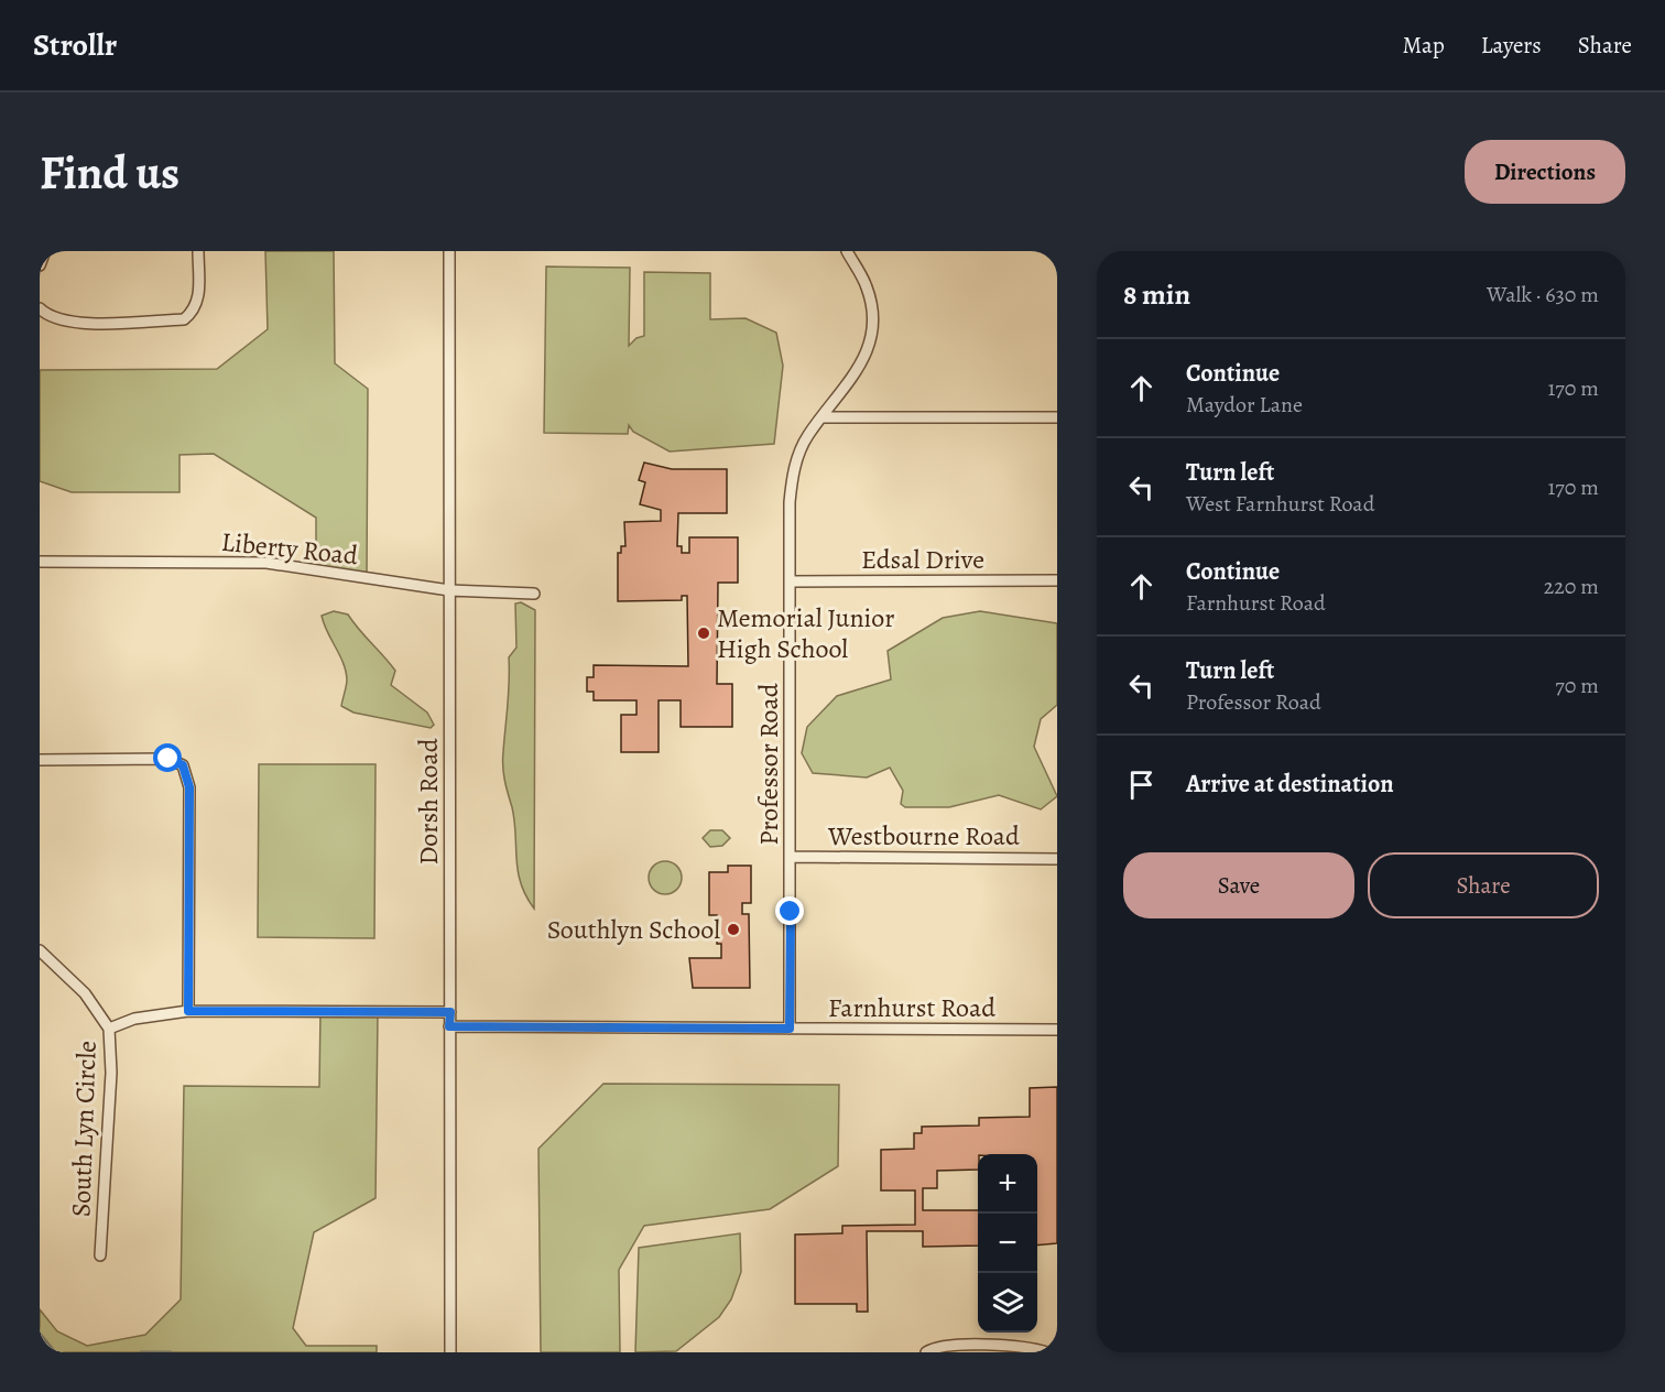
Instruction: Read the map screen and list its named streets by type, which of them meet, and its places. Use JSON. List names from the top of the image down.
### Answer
{
  "streets": {
    "street": [
      "Liberty Road",
      "Edsal Drive",
      "Professor Road",
      "Dorsh Road",
      "Westbourne Road",
      "Farnhurst Road",
      "South Lyn Circle"
    ]
  },
  "crossings": [
    ["Liberty Road", "Dorsh Road"],
    ["Edsal Drive", "Professor Road"],
    ["Professor Road", "Westbourne Road"],
    ["Professor Road", "Farnhurst Road"],
    ["Dorsh Road", "Farnhurst Road"]
  ],
  "places": ["Memorial Junior High School", "Southlyn School"],
  "page": {
    "header": "Strollr",
    "nav": ["Map", "Layers", "Share"],
    "buttons": [
      "Directions",
      ["Save", "Share"]
    ],
    "title": "Find us",
    "heading": ["8 min", "Walk · 630 m"],
    "list": [
      ["Continue", "Maydor Lane", "170 m"],
      ["Turn left", "West Farnhurst Road", "170 m"],
      ["Continue", "Farnhurst Road", "220 m"],
      ["Turn left", "Professor Road", "70 m"],
      "Arrive at destination"
    ],
    "map_buttons": ["+", "−"]
  }
}
